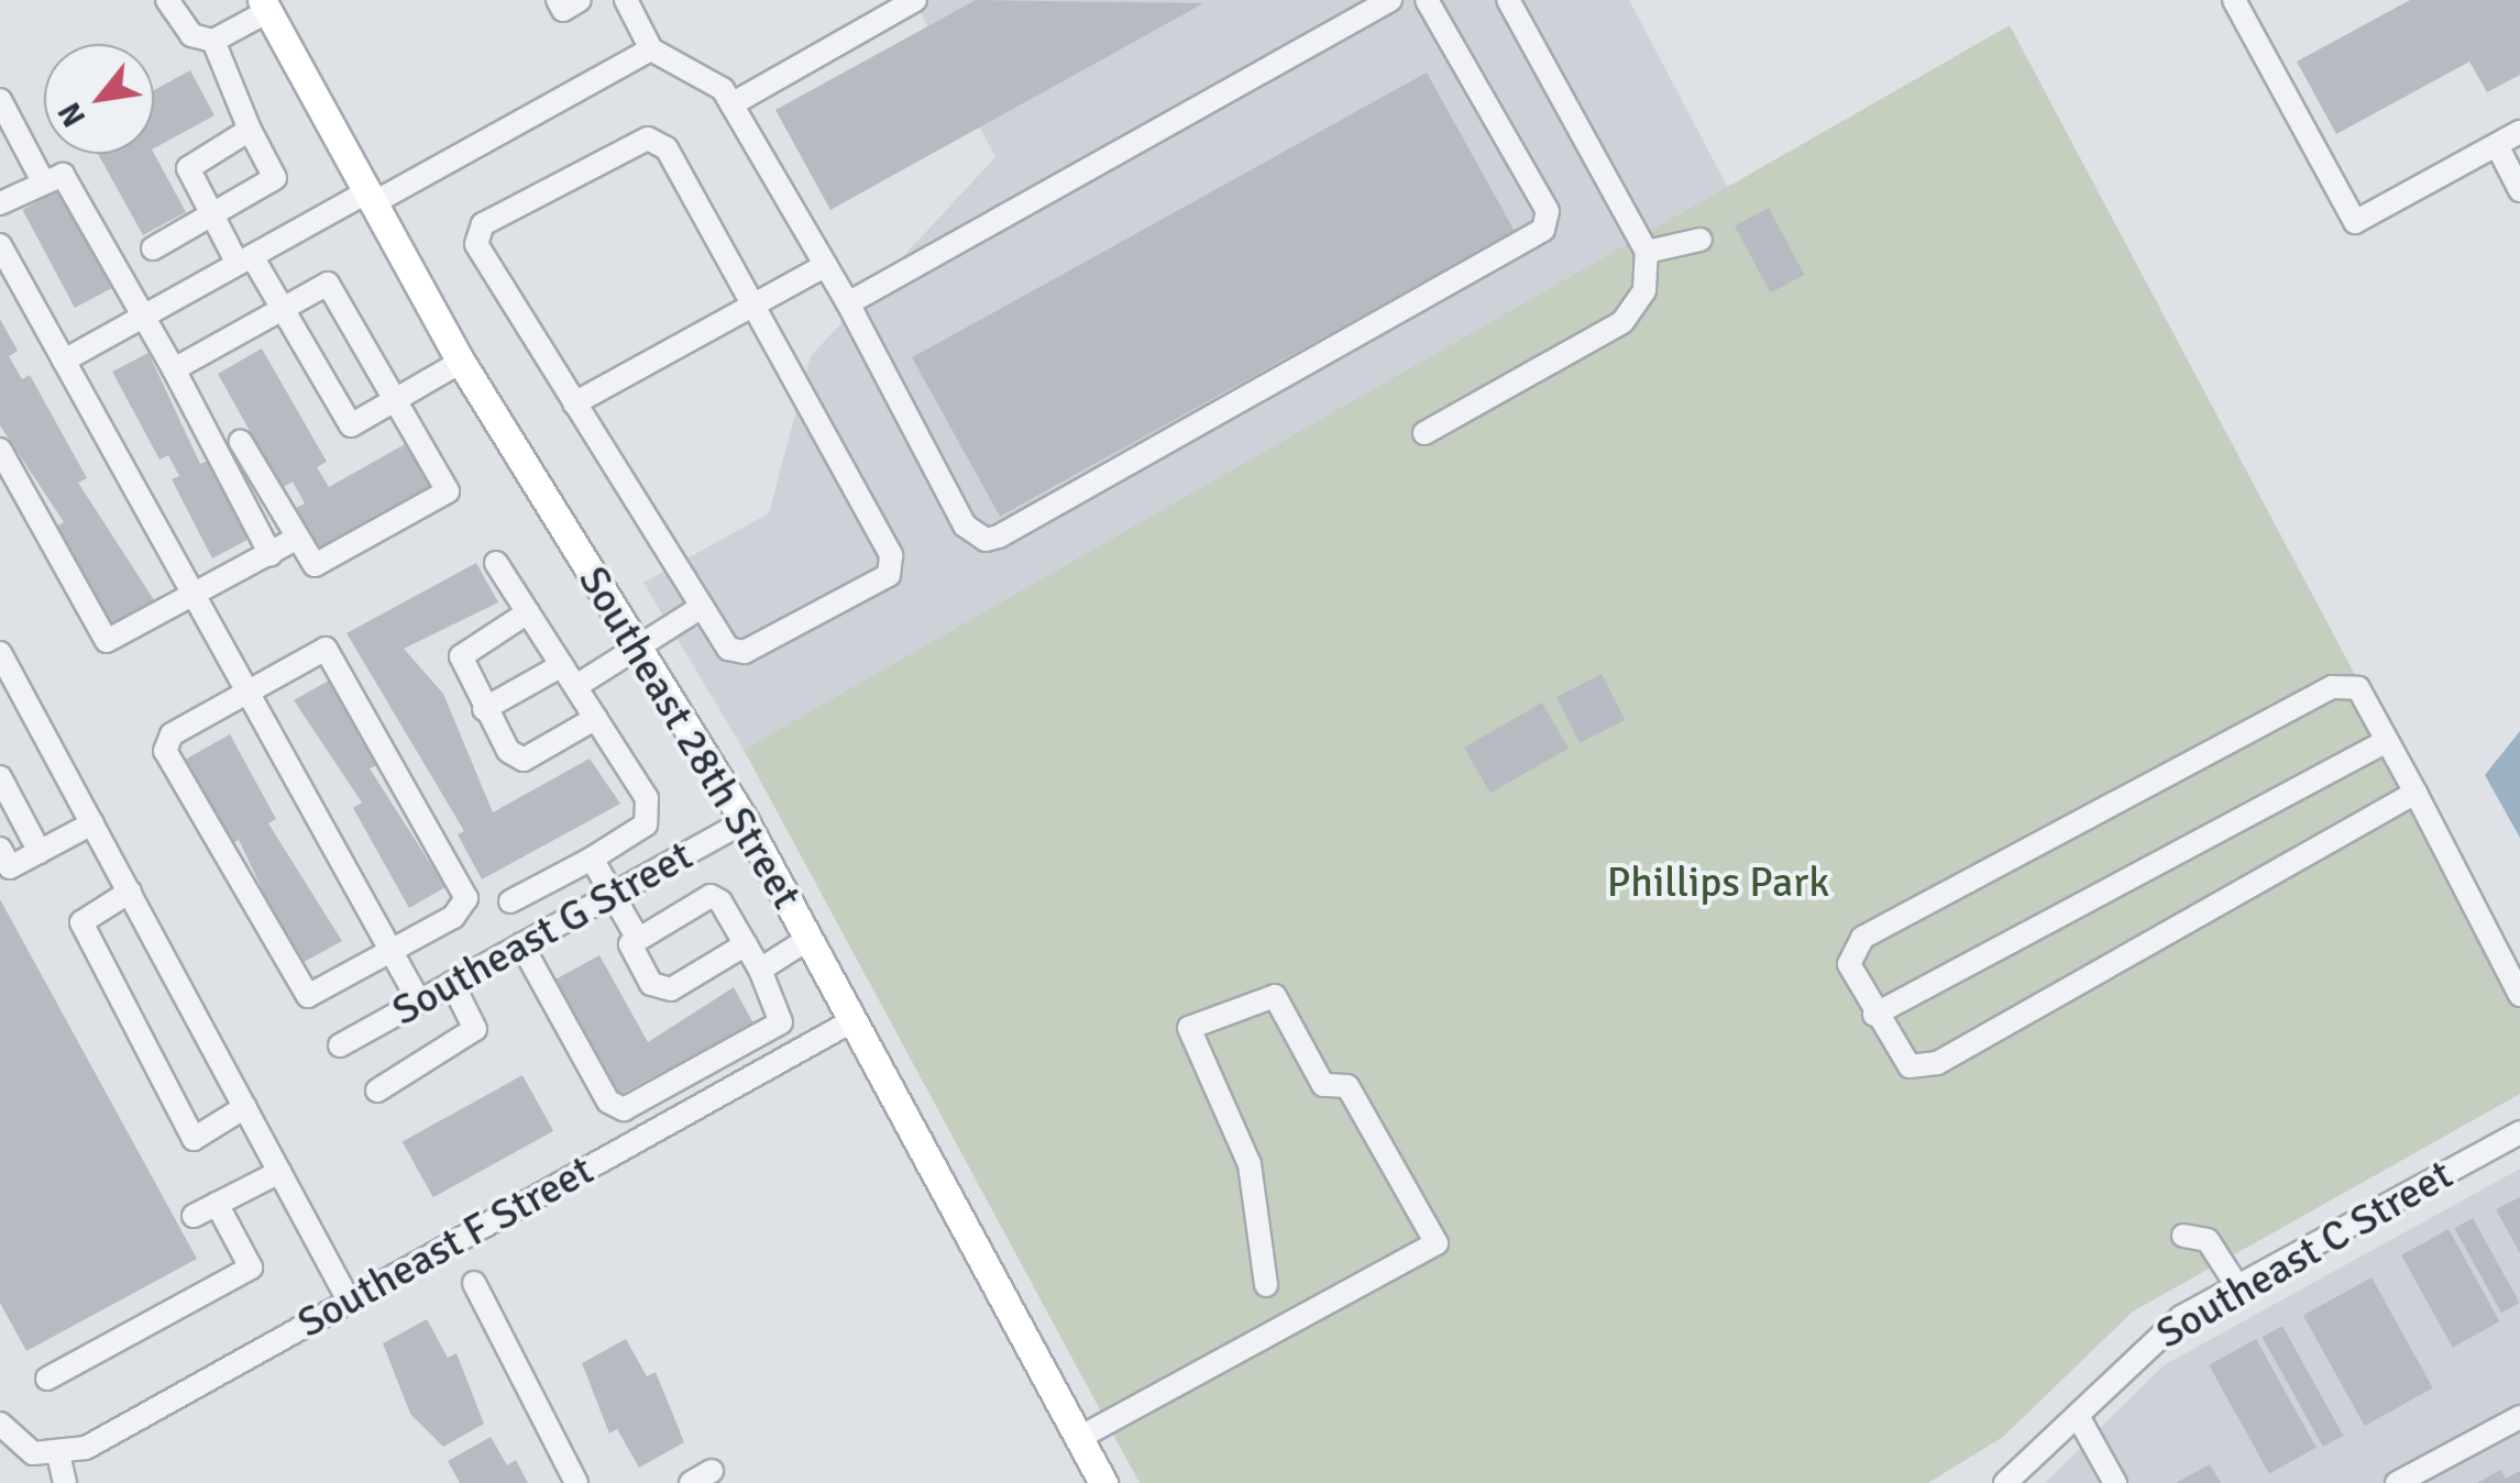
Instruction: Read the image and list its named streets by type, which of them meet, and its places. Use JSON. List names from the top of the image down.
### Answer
{
  "streets": {
    "main road": ["Southeast 28th Street"],
    "street": ["Southeast G Street", "Southeast F Street", "Southeast C Street"]
  },
  "crossings": [
    ["Southeast 28th Street", "Southeast G Street"],
    ["Southeast 28th Street", "Southeast F Street"]
  ],
  "parks": ["Phillips Park"],
  "north": "bottom left"
}
